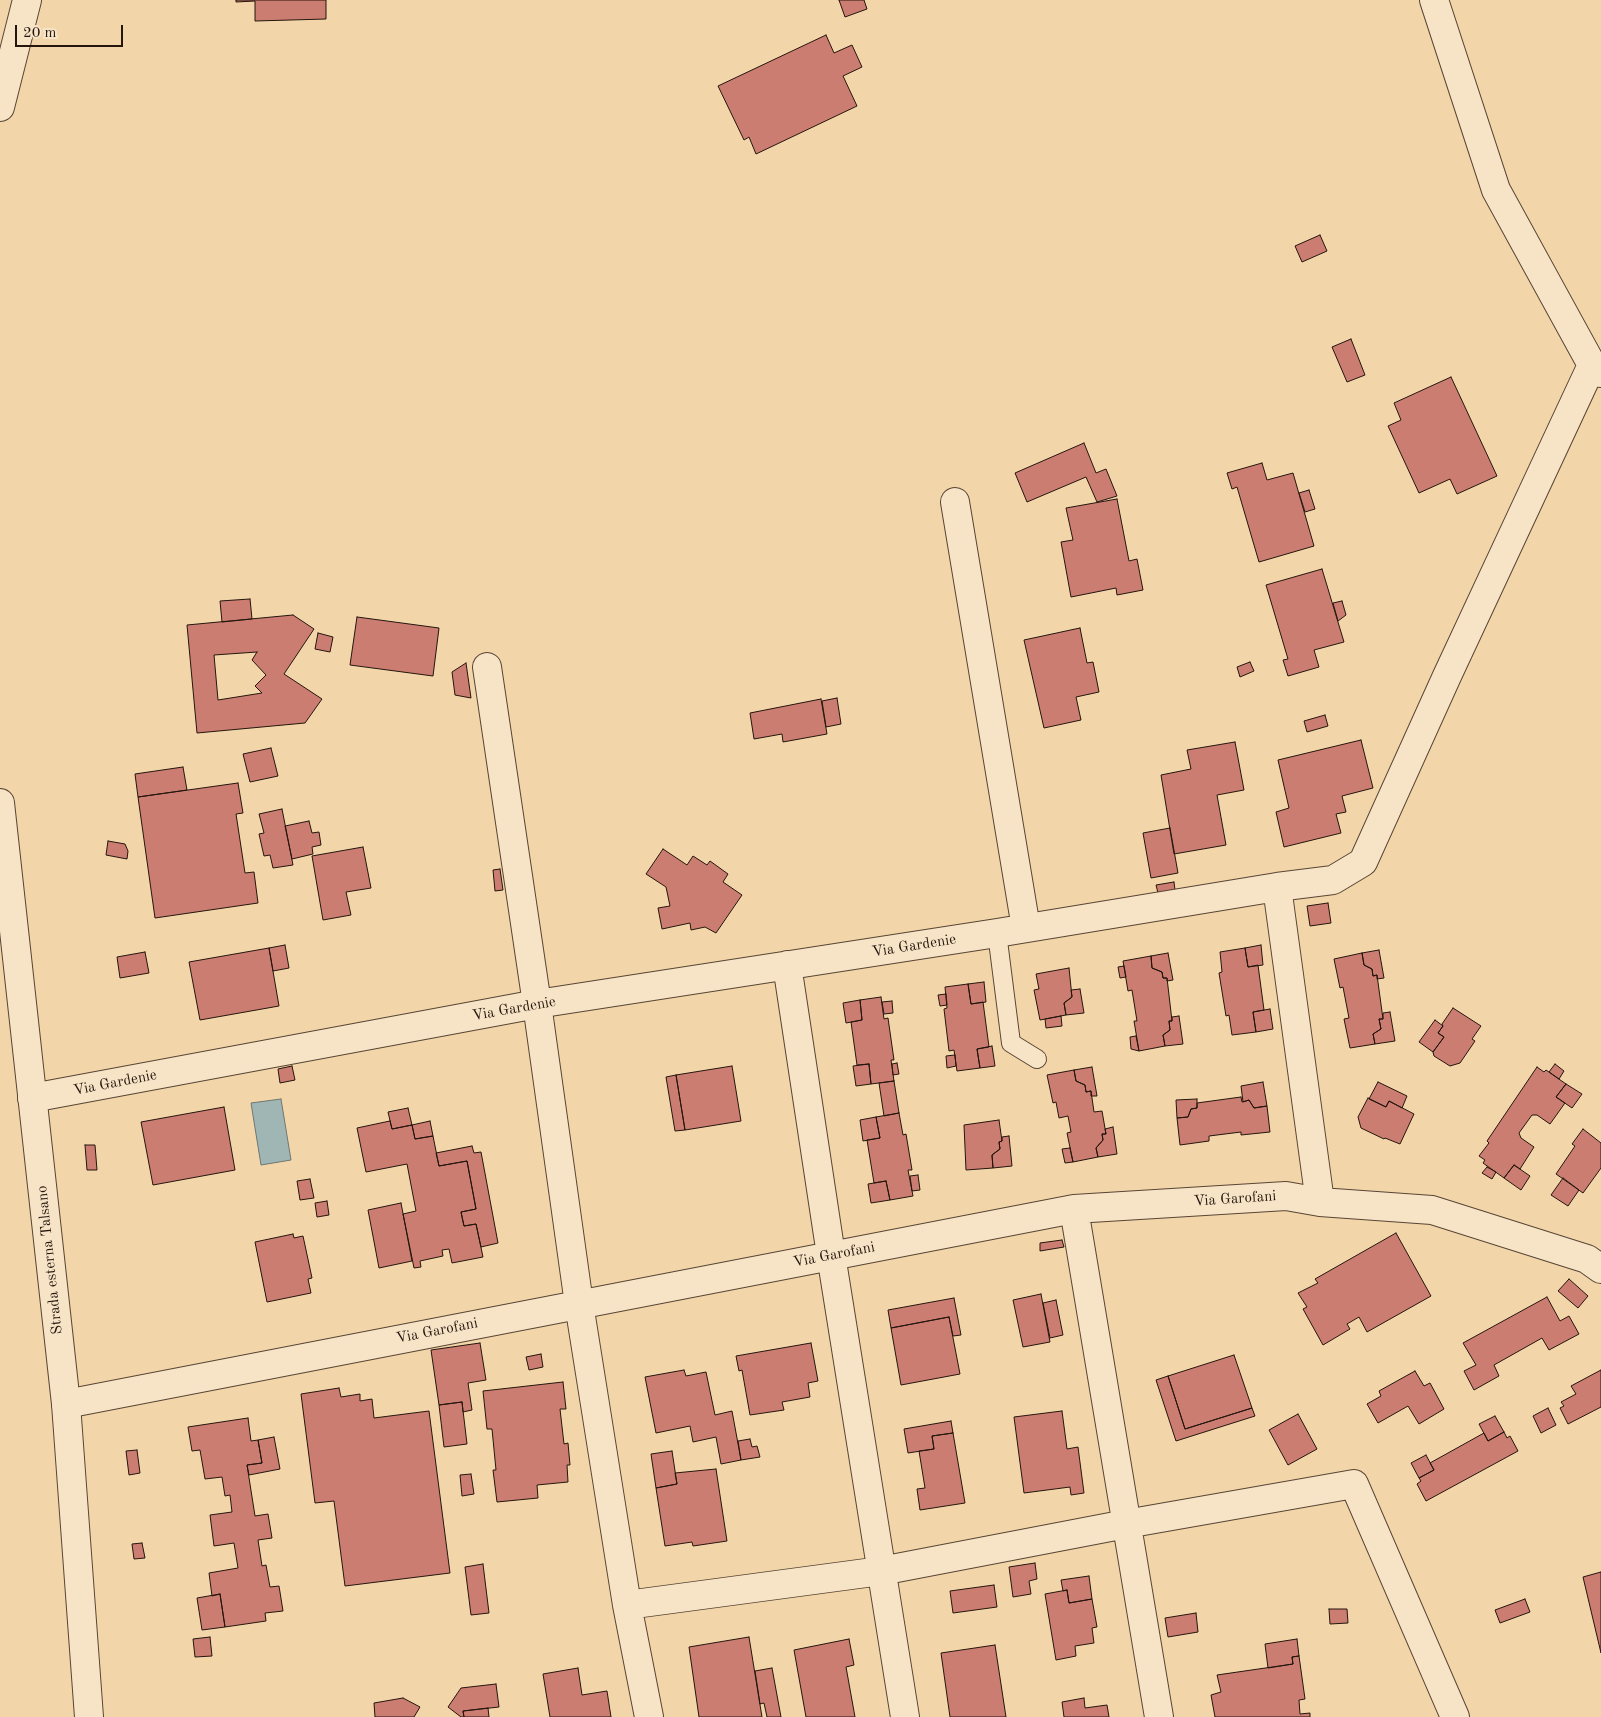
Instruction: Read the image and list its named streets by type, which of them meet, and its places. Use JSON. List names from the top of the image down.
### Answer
{
  "streets": {
    "street": ["Via Gardenie", "Via Garofani", "Strada esterna Talsano"]
  },
  "crossings": [
    ["Via Gardenie", "Strada esterna Talsano"],
    ["Via Garofani", "Strada esterna Talsano"]
  ],
  "scale_bar": "20 m"
}
